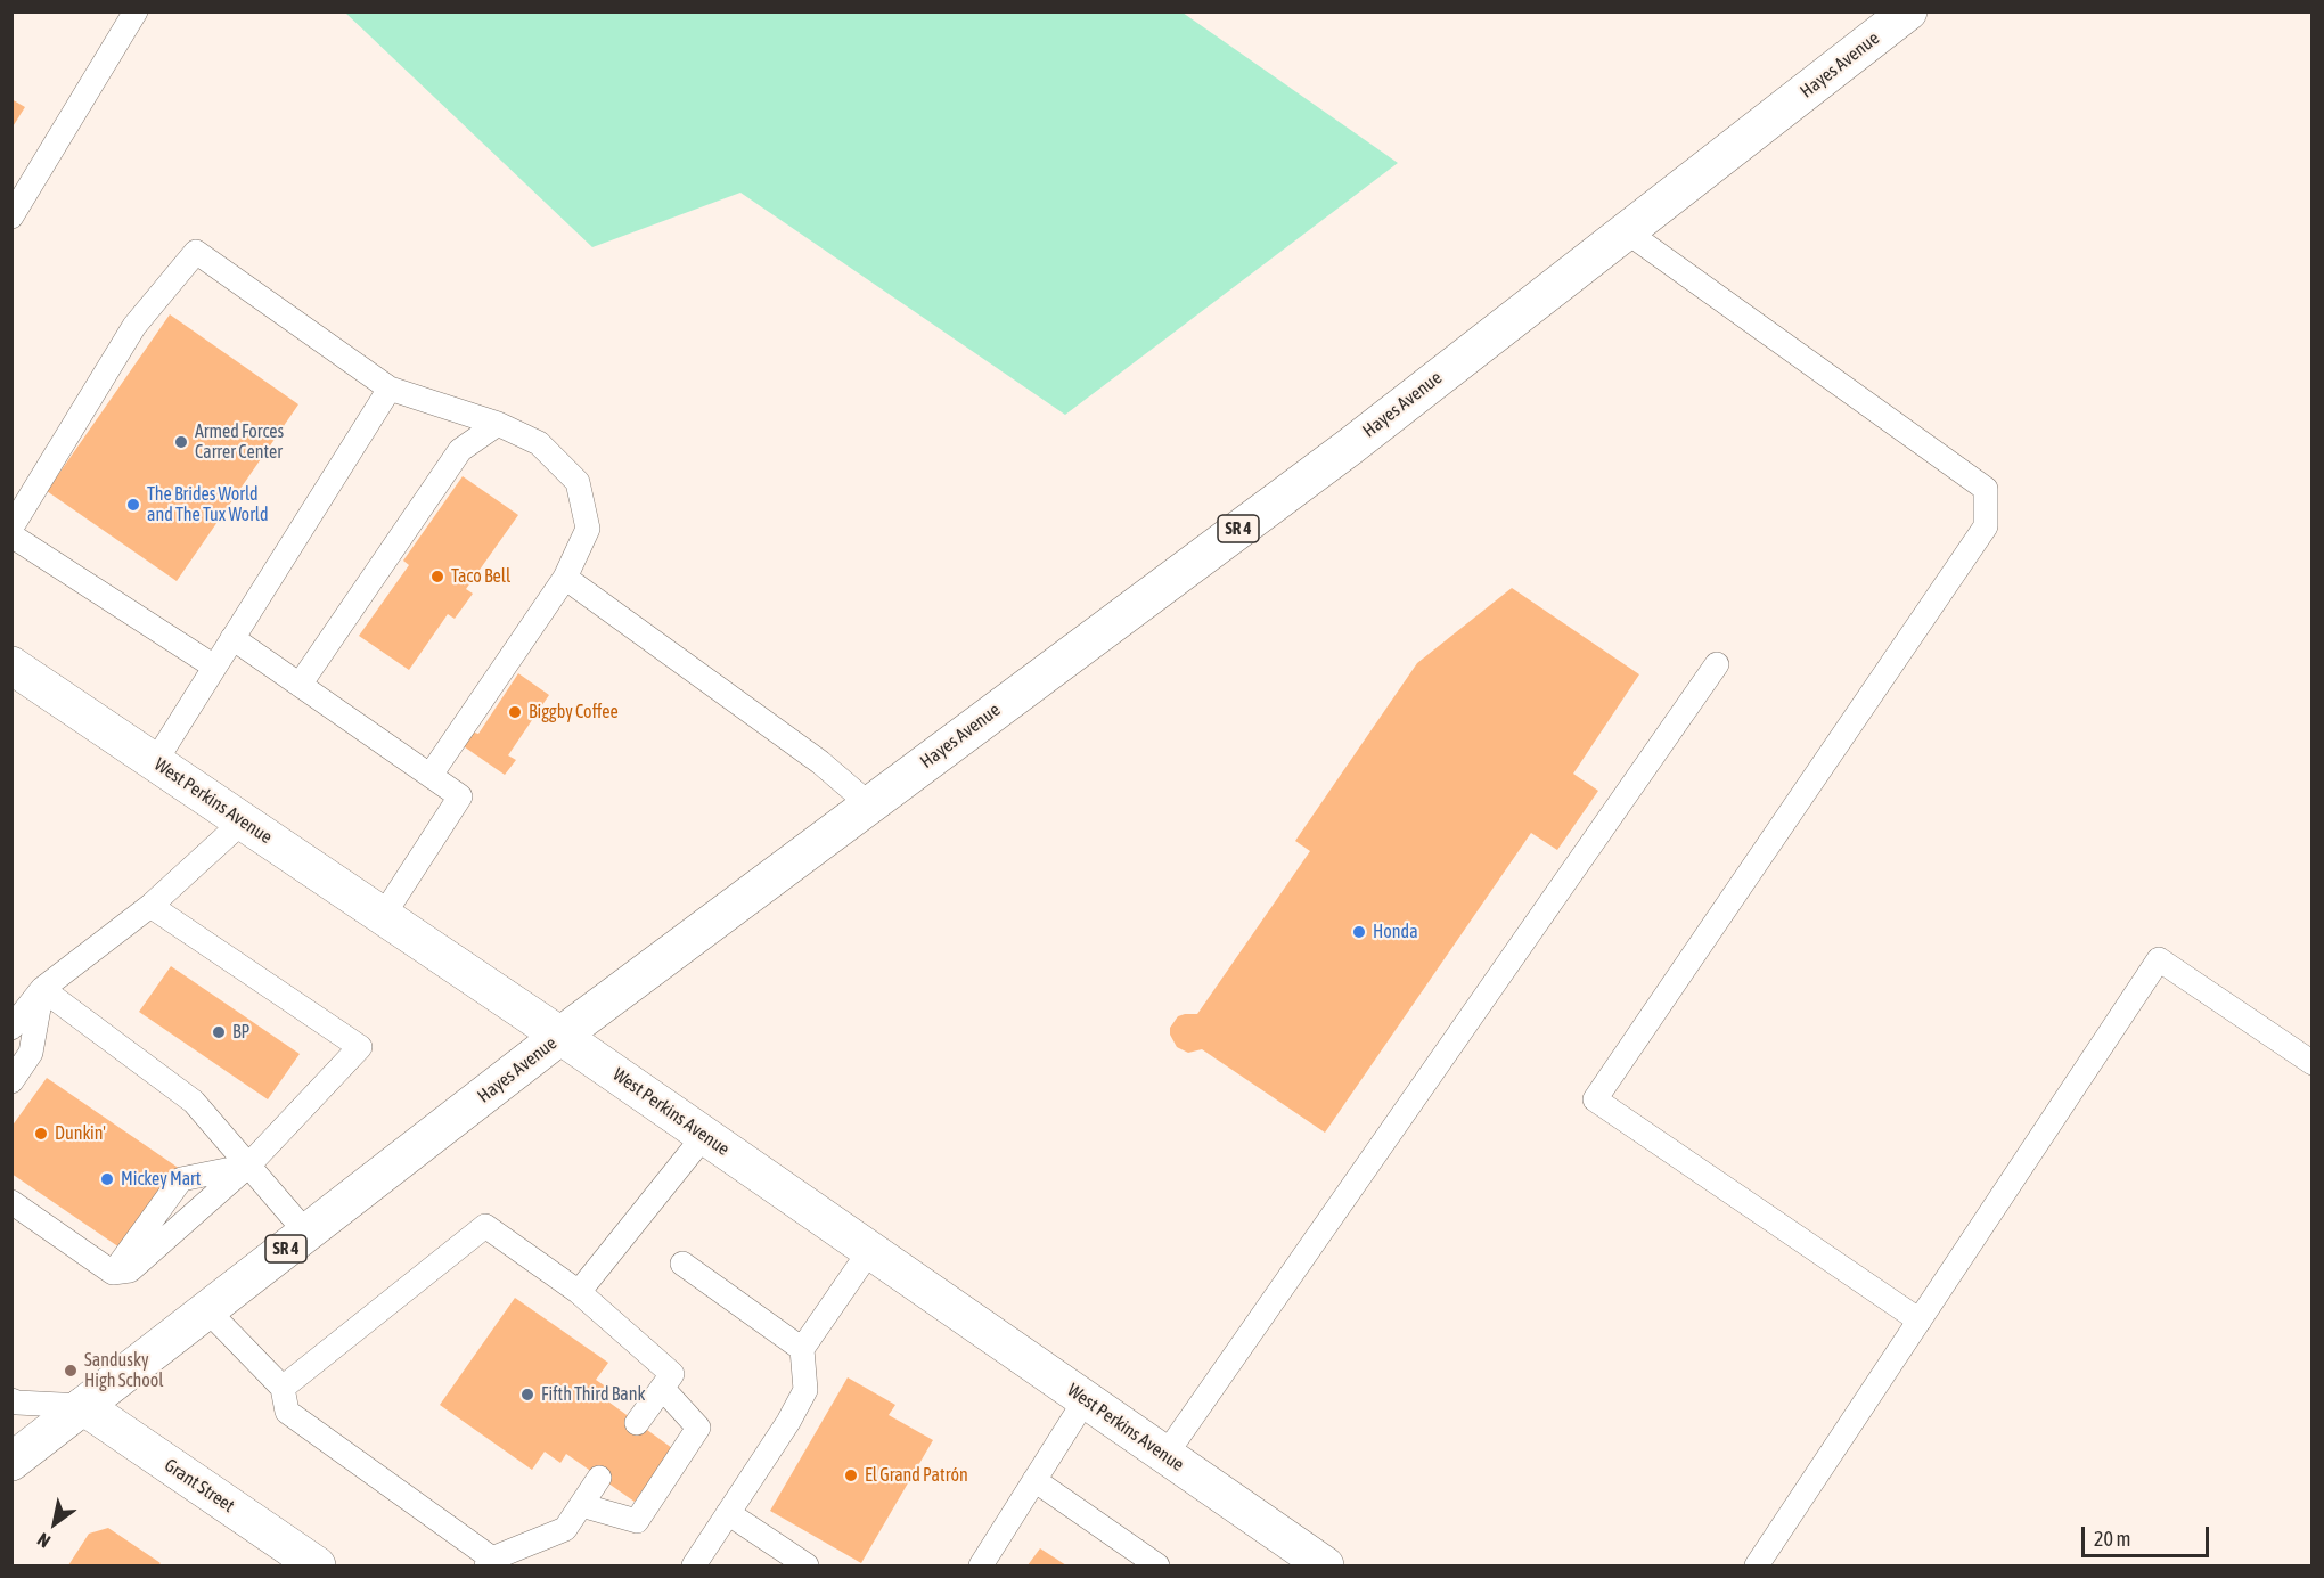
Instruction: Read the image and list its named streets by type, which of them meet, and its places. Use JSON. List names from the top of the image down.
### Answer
{
  "streets": {
    "main road": [
      "Hayes Avenue",
      "SR 4",
      "West Perkins Avenue",
      "Grant Street"
    ]
  },
  "crossings": [
    ["Hayes Avenue", "West Perkins Avenue"],
    ["Hayes Avenue", "Grant Street"]
  ],
  "places": [
    "Armed Forces Carrer Center",
    "The Brides World and The Tux World",
    "Taco Bell",
    "Biggby Coffee",
    "Honda",
    "BP",
    "Dunkin'",
    "Mickey Mart",
    "Sandusky High School",
    "Fifth Third Bank",
    "El Grand Patrón"
  ],
  "scale_bar": "20 m",
  "north": "bottom left"
}
